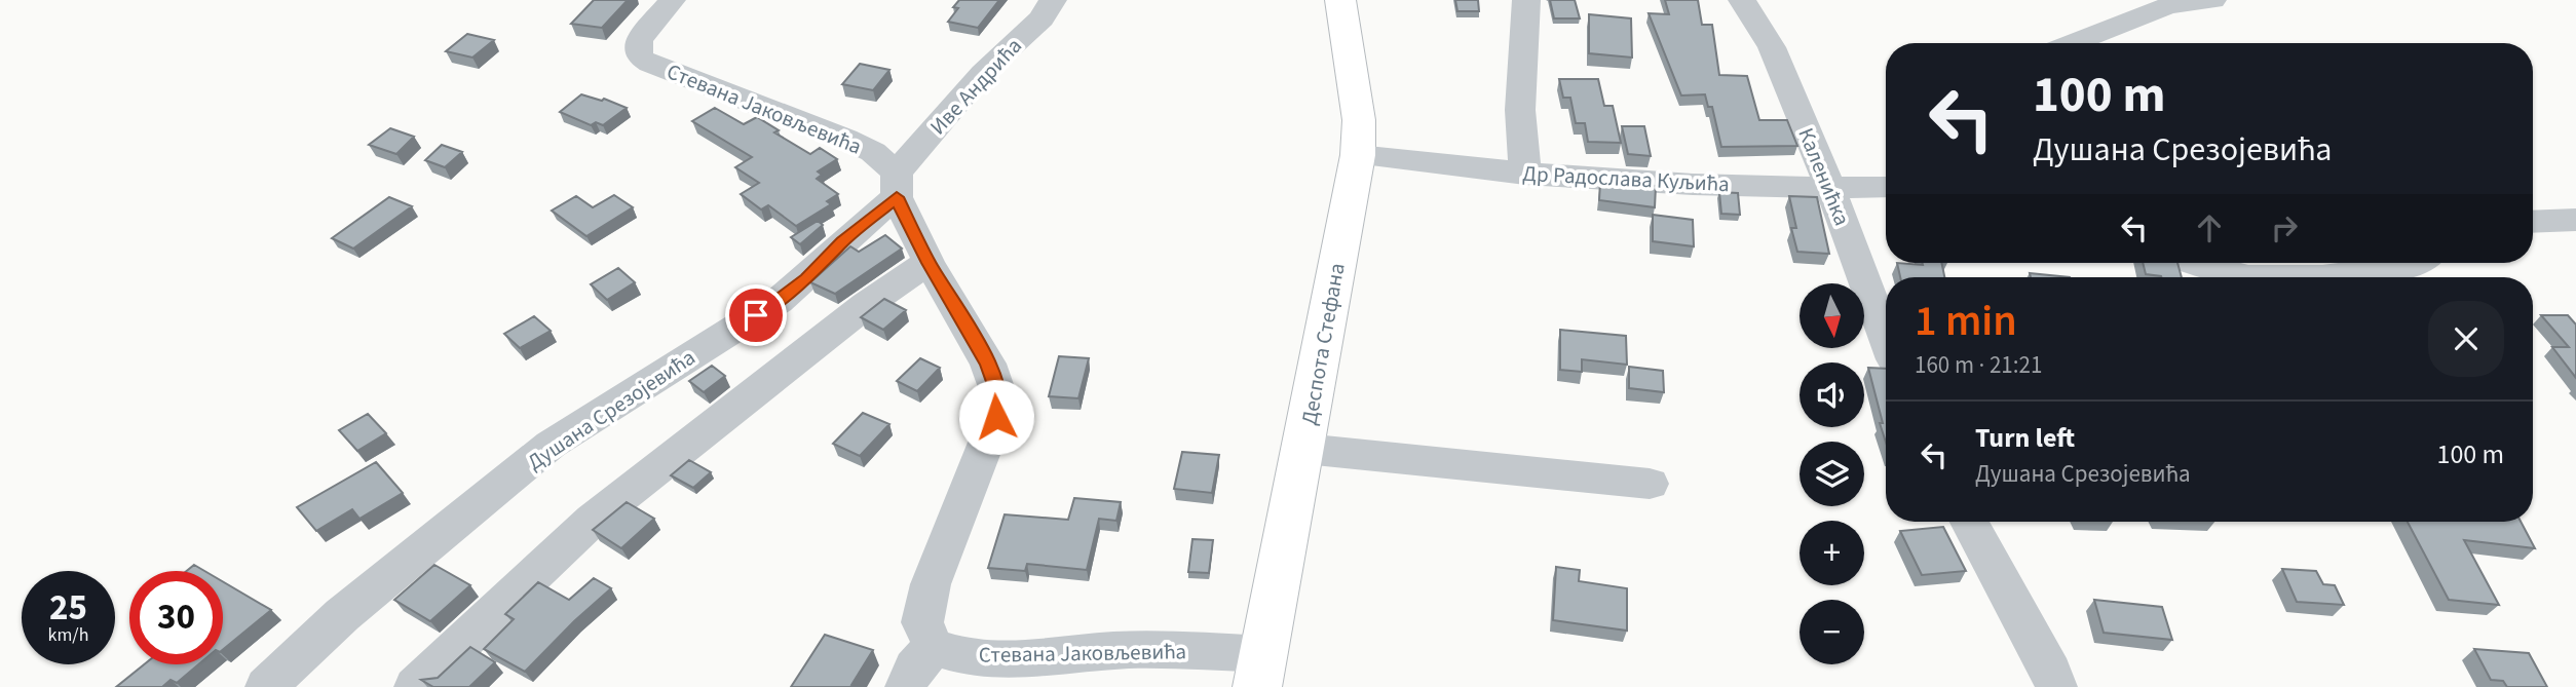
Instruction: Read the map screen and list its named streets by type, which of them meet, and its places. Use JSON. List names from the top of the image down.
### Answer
{
  "streets": {
    "main road": ["Деспота Стефана"],
    "street": [
      "Иве Андрића",
      "Стевана Јаковљевића",
      "Каленићка",
      "Др Радослава Куљића",
      "Душана Срезојевића"
    ]
  },
  "crossings": [
    ["Иве Андрића", "Стевана Јаковљевића"],
    ["Иве Андрића", "Душана Срезојевића"],
    ["Стевана Јаковљевића", "Деспота Стефана"],
    ["Стевана Јаковљевића", "Душана Срезојевића"],
    ["Каленићка", "Др Радослава Куљића"],
    ["Др Радослава Куљића", "Деспота Стефана"]
  ],
  "north": "bottom",
  "page": {
    "turn": ["100 m", "Душана Срезојевића"],
    "heading": ["1 min", "160 m · 21:21"],
    "map_buttons": ["+", "−"],
    "list": [
      {
        "name": "Turn left",
        "note": "Душана Срезојевића",
        "value": "100 m"
      }
    ],
    "speed": "25 km/h",
    "limit": "30"
  }
}
